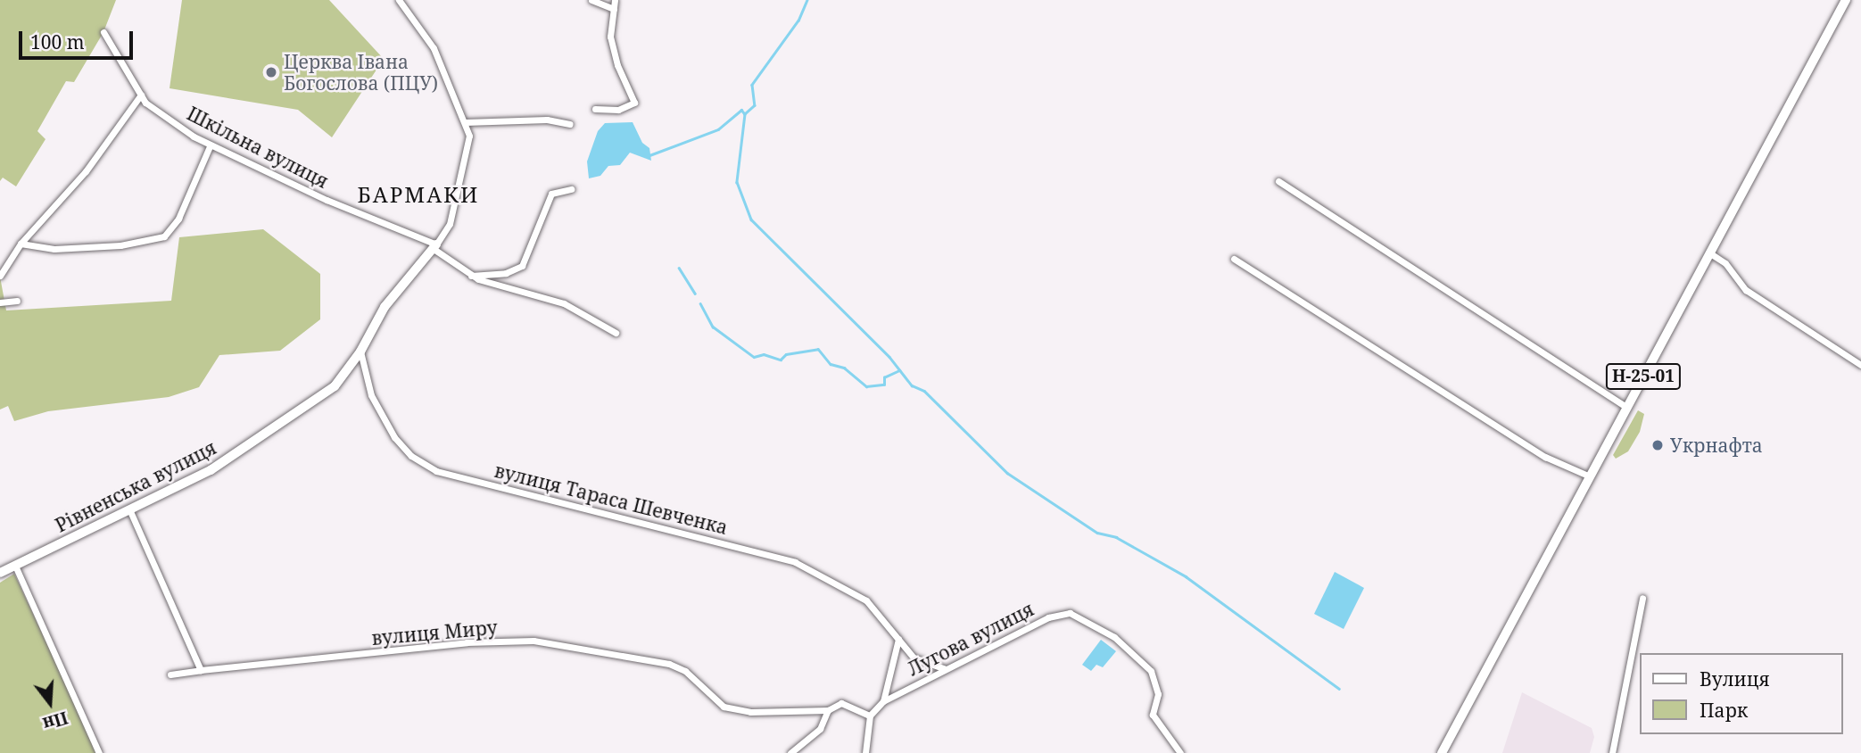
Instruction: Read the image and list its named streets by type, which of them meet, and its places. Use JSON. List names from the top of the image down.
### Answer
{
  "streets": {
    "main road": ["Н-25-01"],
    "street": [
      "Шкільна вулиця",
      "Рівненська вулиця",
      "вулиця Тараса Шевченка",
      "вулиця Миру",
      "Лугова вулиця"
    ]
  },
  "crossings": [
    ["Шкільна вулиця", "Рівненська вулиця"],
    ["Рівненська вулиця", "вулиця Тараса Шевченка"],
    ["вулиця Тараса Шевченка", "Лугова вулиця"]
  ],
  "districts": ["БАРМАКИ"],
  "places": ["Церква Івана Богослова (ПЦУ)", "Укрнафта"],
  "legend": ["Вулиця", "Парк"],
  "scale_bar": "100 m",
  "north": "bottom"
}
